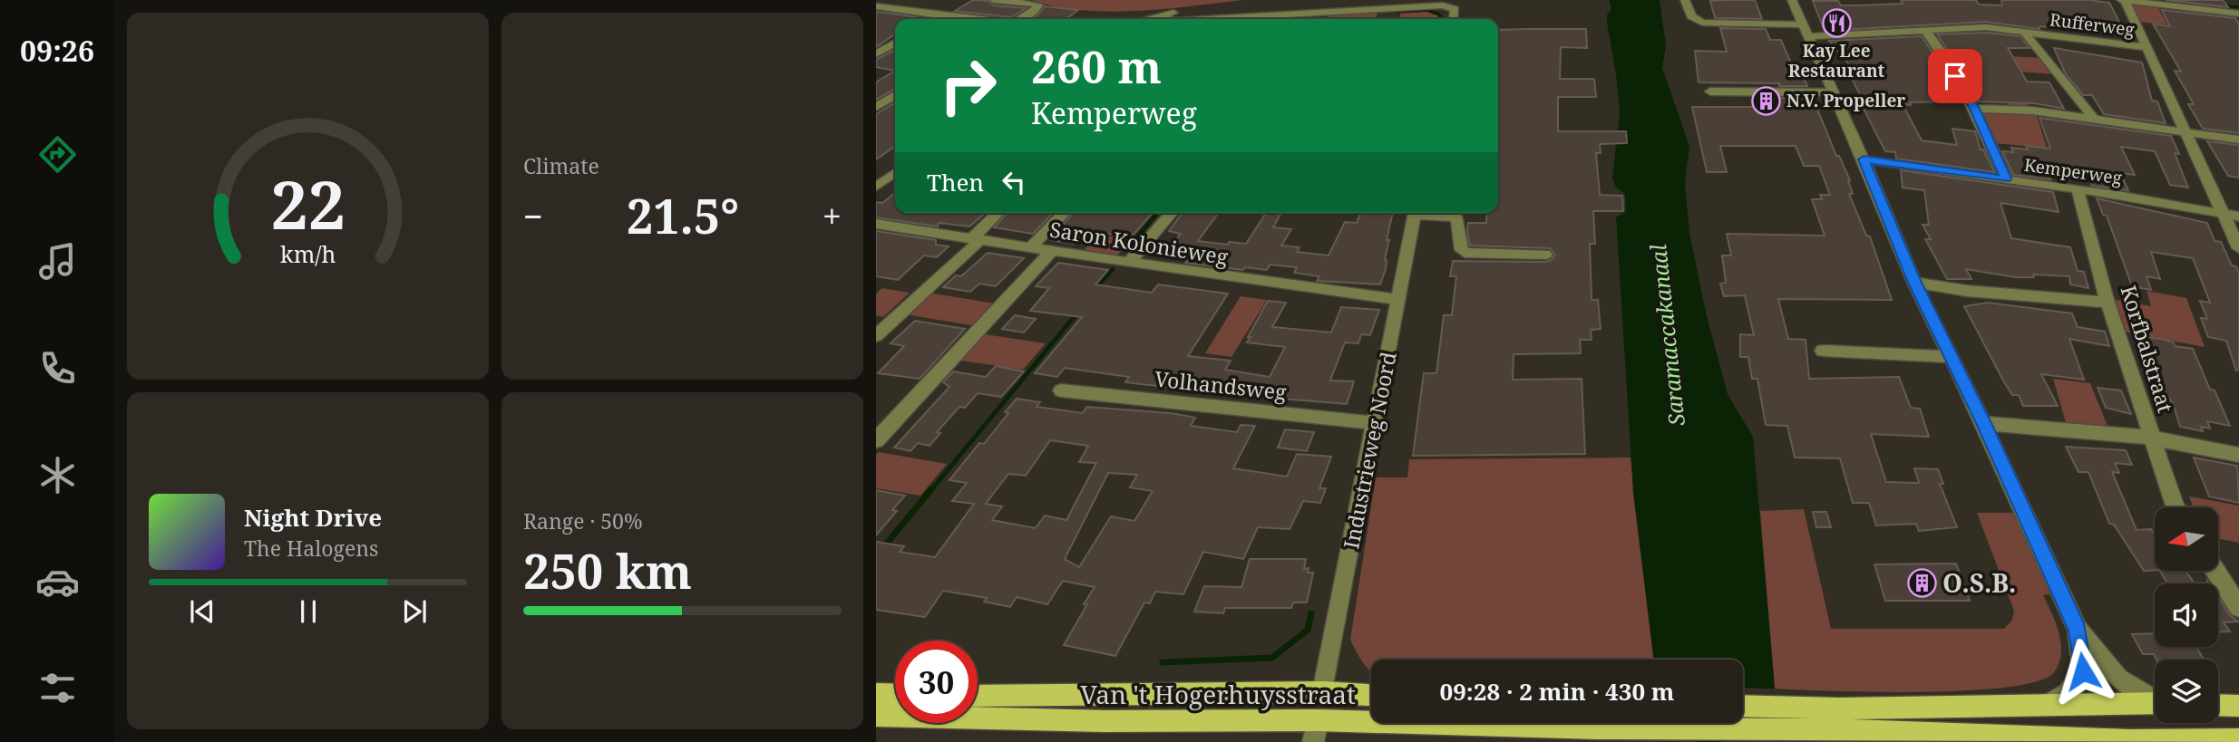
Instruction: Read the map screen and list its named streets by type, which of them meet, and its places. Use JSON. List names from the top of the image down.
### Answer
{
  "streets": {
    "main road": ["Van 't Hogerhuysstraat"],
    "street": [
      "Rufferweg",
      "Kemperweg",
      "Saron Kolonieweg",
      "Korfbalstraat",
      "Volhandsweg",
      "Industrieweg Noord"
    ]
  },
  "crossings": [
    ["Kemperweg", "Korfbalstraat"],
    ["Saron Kolonieweg", "Industrieweg Noord"],
    ["Volhandsweg", "Industrieweg Noord"],
    ["Industrieweg Noord", "Van 't Hogerhuysstraat"]
  ],
  "water": ["Saramaccakanaal"],
  "places": {
    "restaurant": ["Kay Lee Restaurant"],
    "building": ["N.V. Propeller", "O.S.B."]
  },
  "north": "left",
  "page": {
    "tabs": "09:26",
    "tile": [
      "Climate",
      ["Range · 50%", "250 km"]
    ],
    "turn": ["260 m", "Kemperweg"],
    "then": "Then",
    "heat": ["−", "21.5°", "+"],
    "song": ["Night Drive", "The Halogens"],
    "limit": "30",
    "trip": "09:28 · 2 min · 430 m",
    "gauge": ["22", "km/h"]
  }
}
